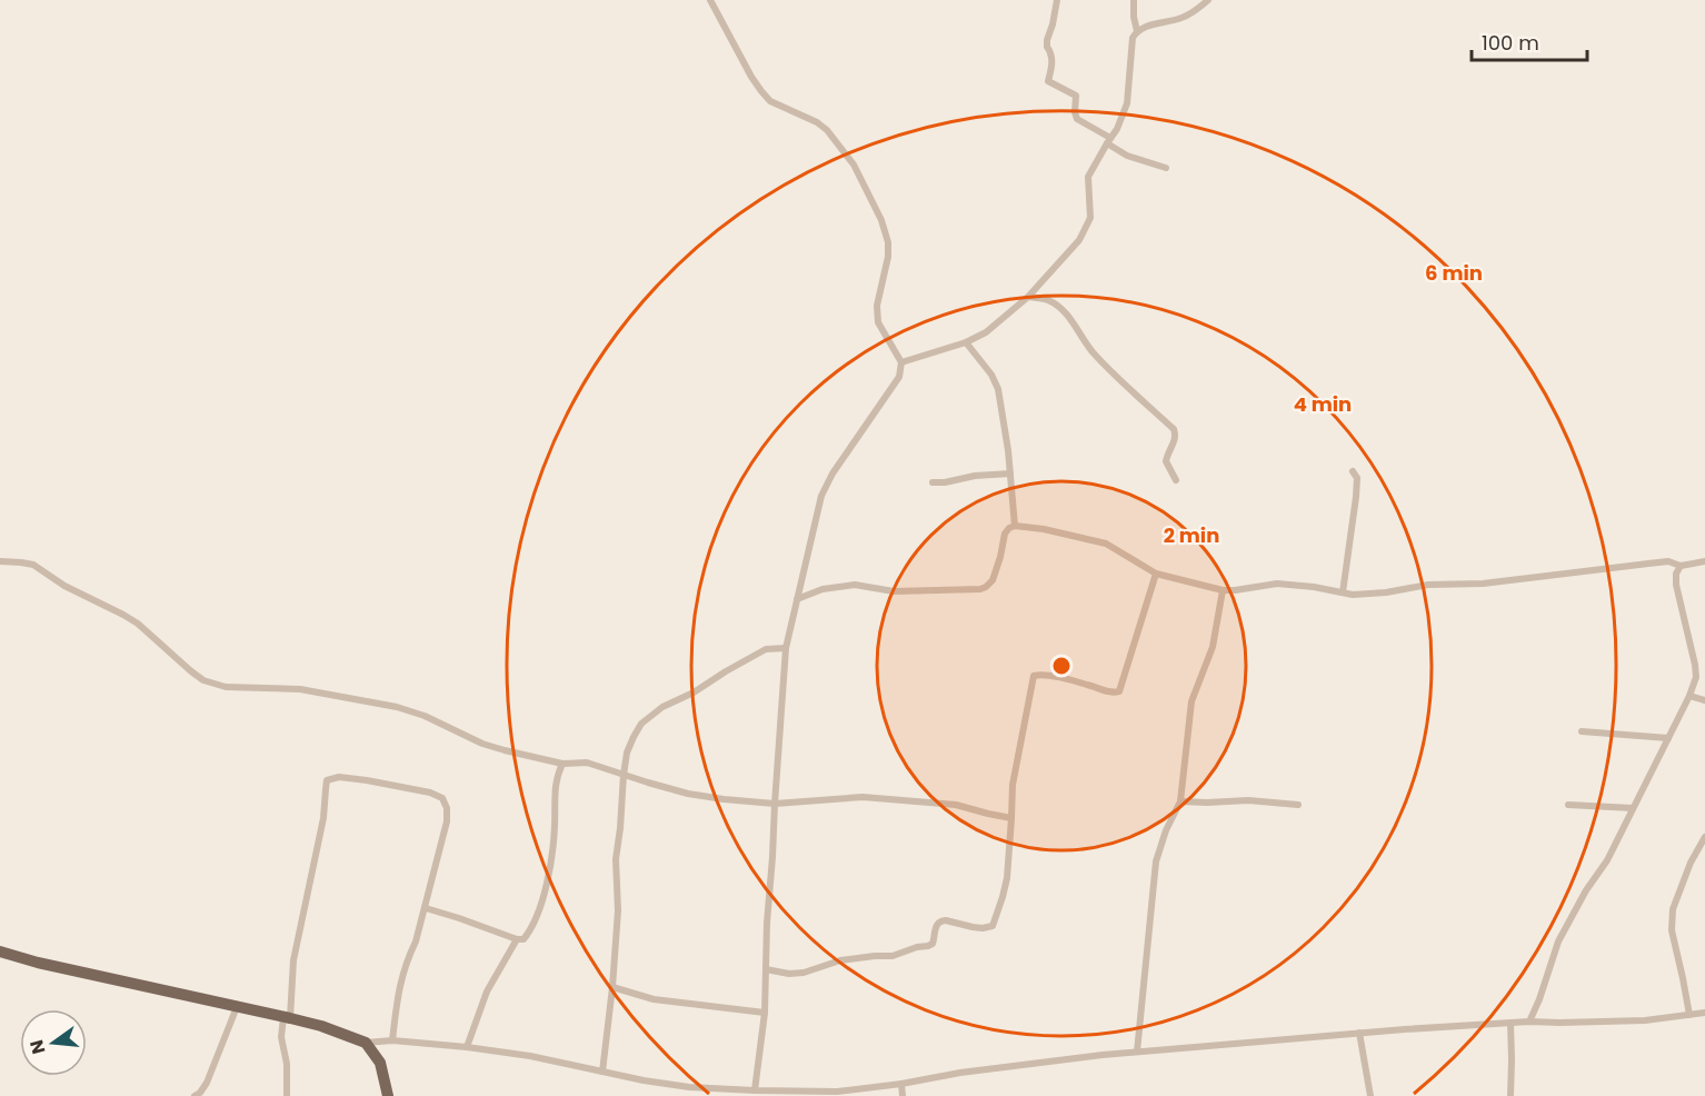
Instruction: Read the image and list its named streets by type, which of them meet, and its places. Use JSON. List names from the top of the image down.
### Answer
{
  "scale_bar": "100 m",
  "north": "left",
  "rings": ["6 min", "4 min", "2 min"]
}
